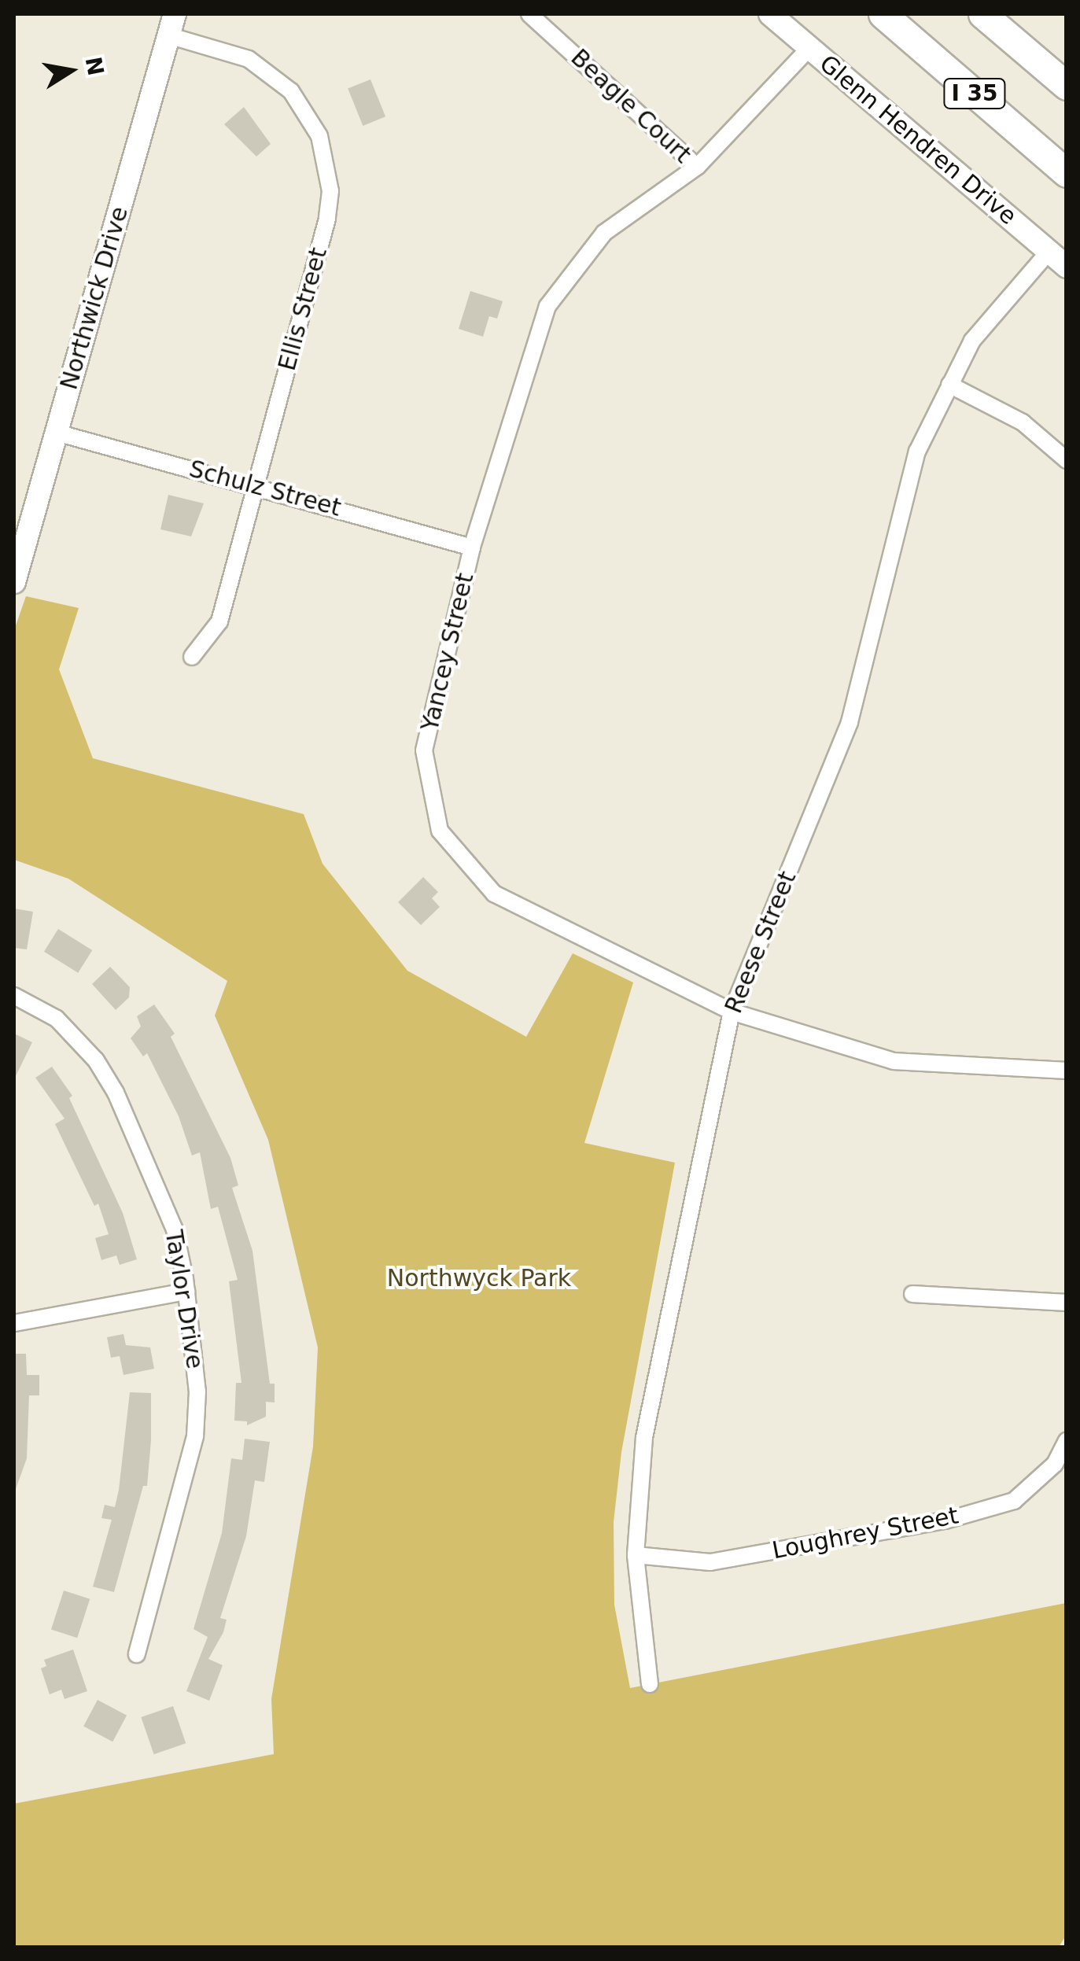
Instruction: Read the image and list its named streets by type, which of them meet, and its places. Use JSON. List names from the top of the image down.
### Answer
{
  "streets": {
    "highway": ["I 35"],
    "street": [
      "Beagle Court",
      "Glenn Hendren Drive",
      "Northwick Drive",
      "Ellis Street",
      "Schulz Street",
      "Yancey Street",
      "Reese Street",
      "Taylor Drive",
      "Loughrey Street"
    ]
  },
  "crossings": [
    ["Beagle Court", "Yancey Street"],
    ["Glenn Hendren Drive", "Yancey Street"],
    ["Glenn Hendren Drive", "Reese Street"],
    ["Northwick Drive", "Ellis Street"],
    ["Northwick Drive", "Schulz Street"],
    ["Ellis Street", "Schulz Street"],
    ["Schulz Street", "Yancey Street"],
    ["Yancey Street", "Reese Street"],
    ["Reese Street", "Loughrey Street"]
  ],
  "parks": ["Northwyck Park"],
  "north": "right"
}
